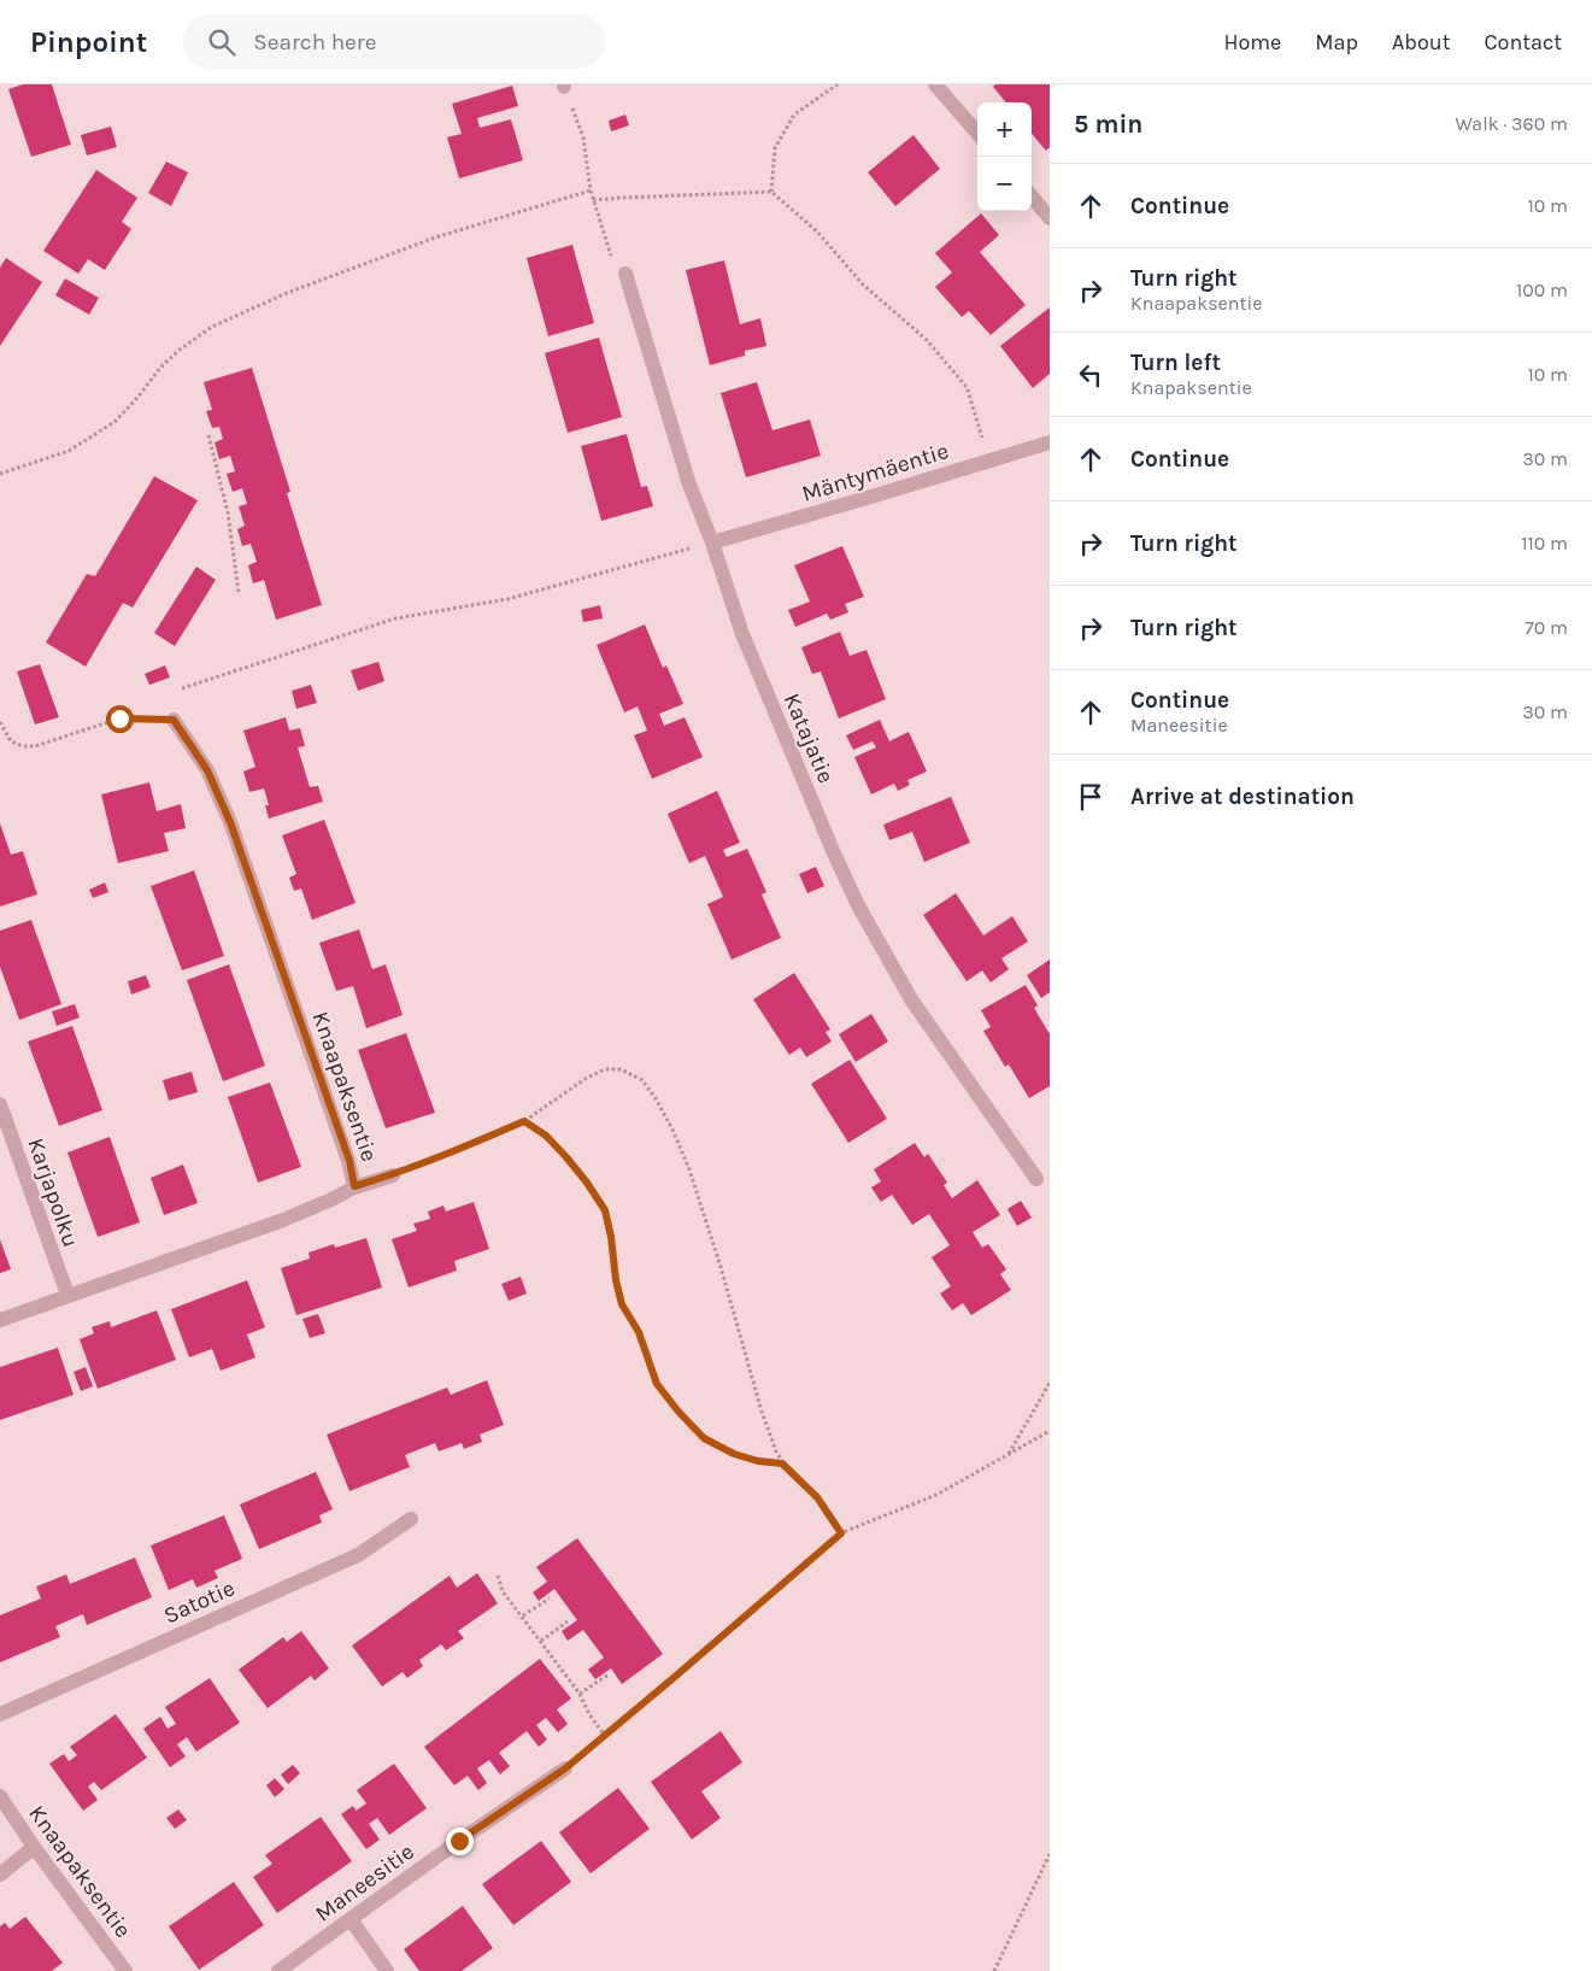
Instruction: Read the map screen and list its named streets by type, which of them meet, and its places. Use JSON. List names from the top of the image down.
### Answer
{
  "streets": {
    "street": [
      "Mäntymäentie",
      "Katajatie",
      "Knaapaksentie",
      "Karjapolku",
      "Satotie",
      "Maneesitie"
    ]
  },
  "crossings": [
    ["Mäntymäentie", "Katajatie"],
    ["Knaapaksentie", "Karjapolku"]
  ],
  "page": {
    "header": "Pinpoint",
    "search": "Search here",
    "nav": [
      "Home",
      "Map",
      "About",
      "Contact"
    ],
    "heading": ["5 min", "Walk · 360 m"],
    "map_buttons": ["+", "−"],
    "list": [
      ["Continue", "10 m"],
      ["Turn right", "Knaapaksentie", "100 m"],
      ["Turn left", "Knapaksentie", "10 m"],
      ["Continue", "30 m"],
      ["Turn right", "110 m"],
      ["Turn right", "70 m"],
      ["Continue", "Maneesitie", "30 m"],
      "Arrive at destination"
    ]
  }
}
